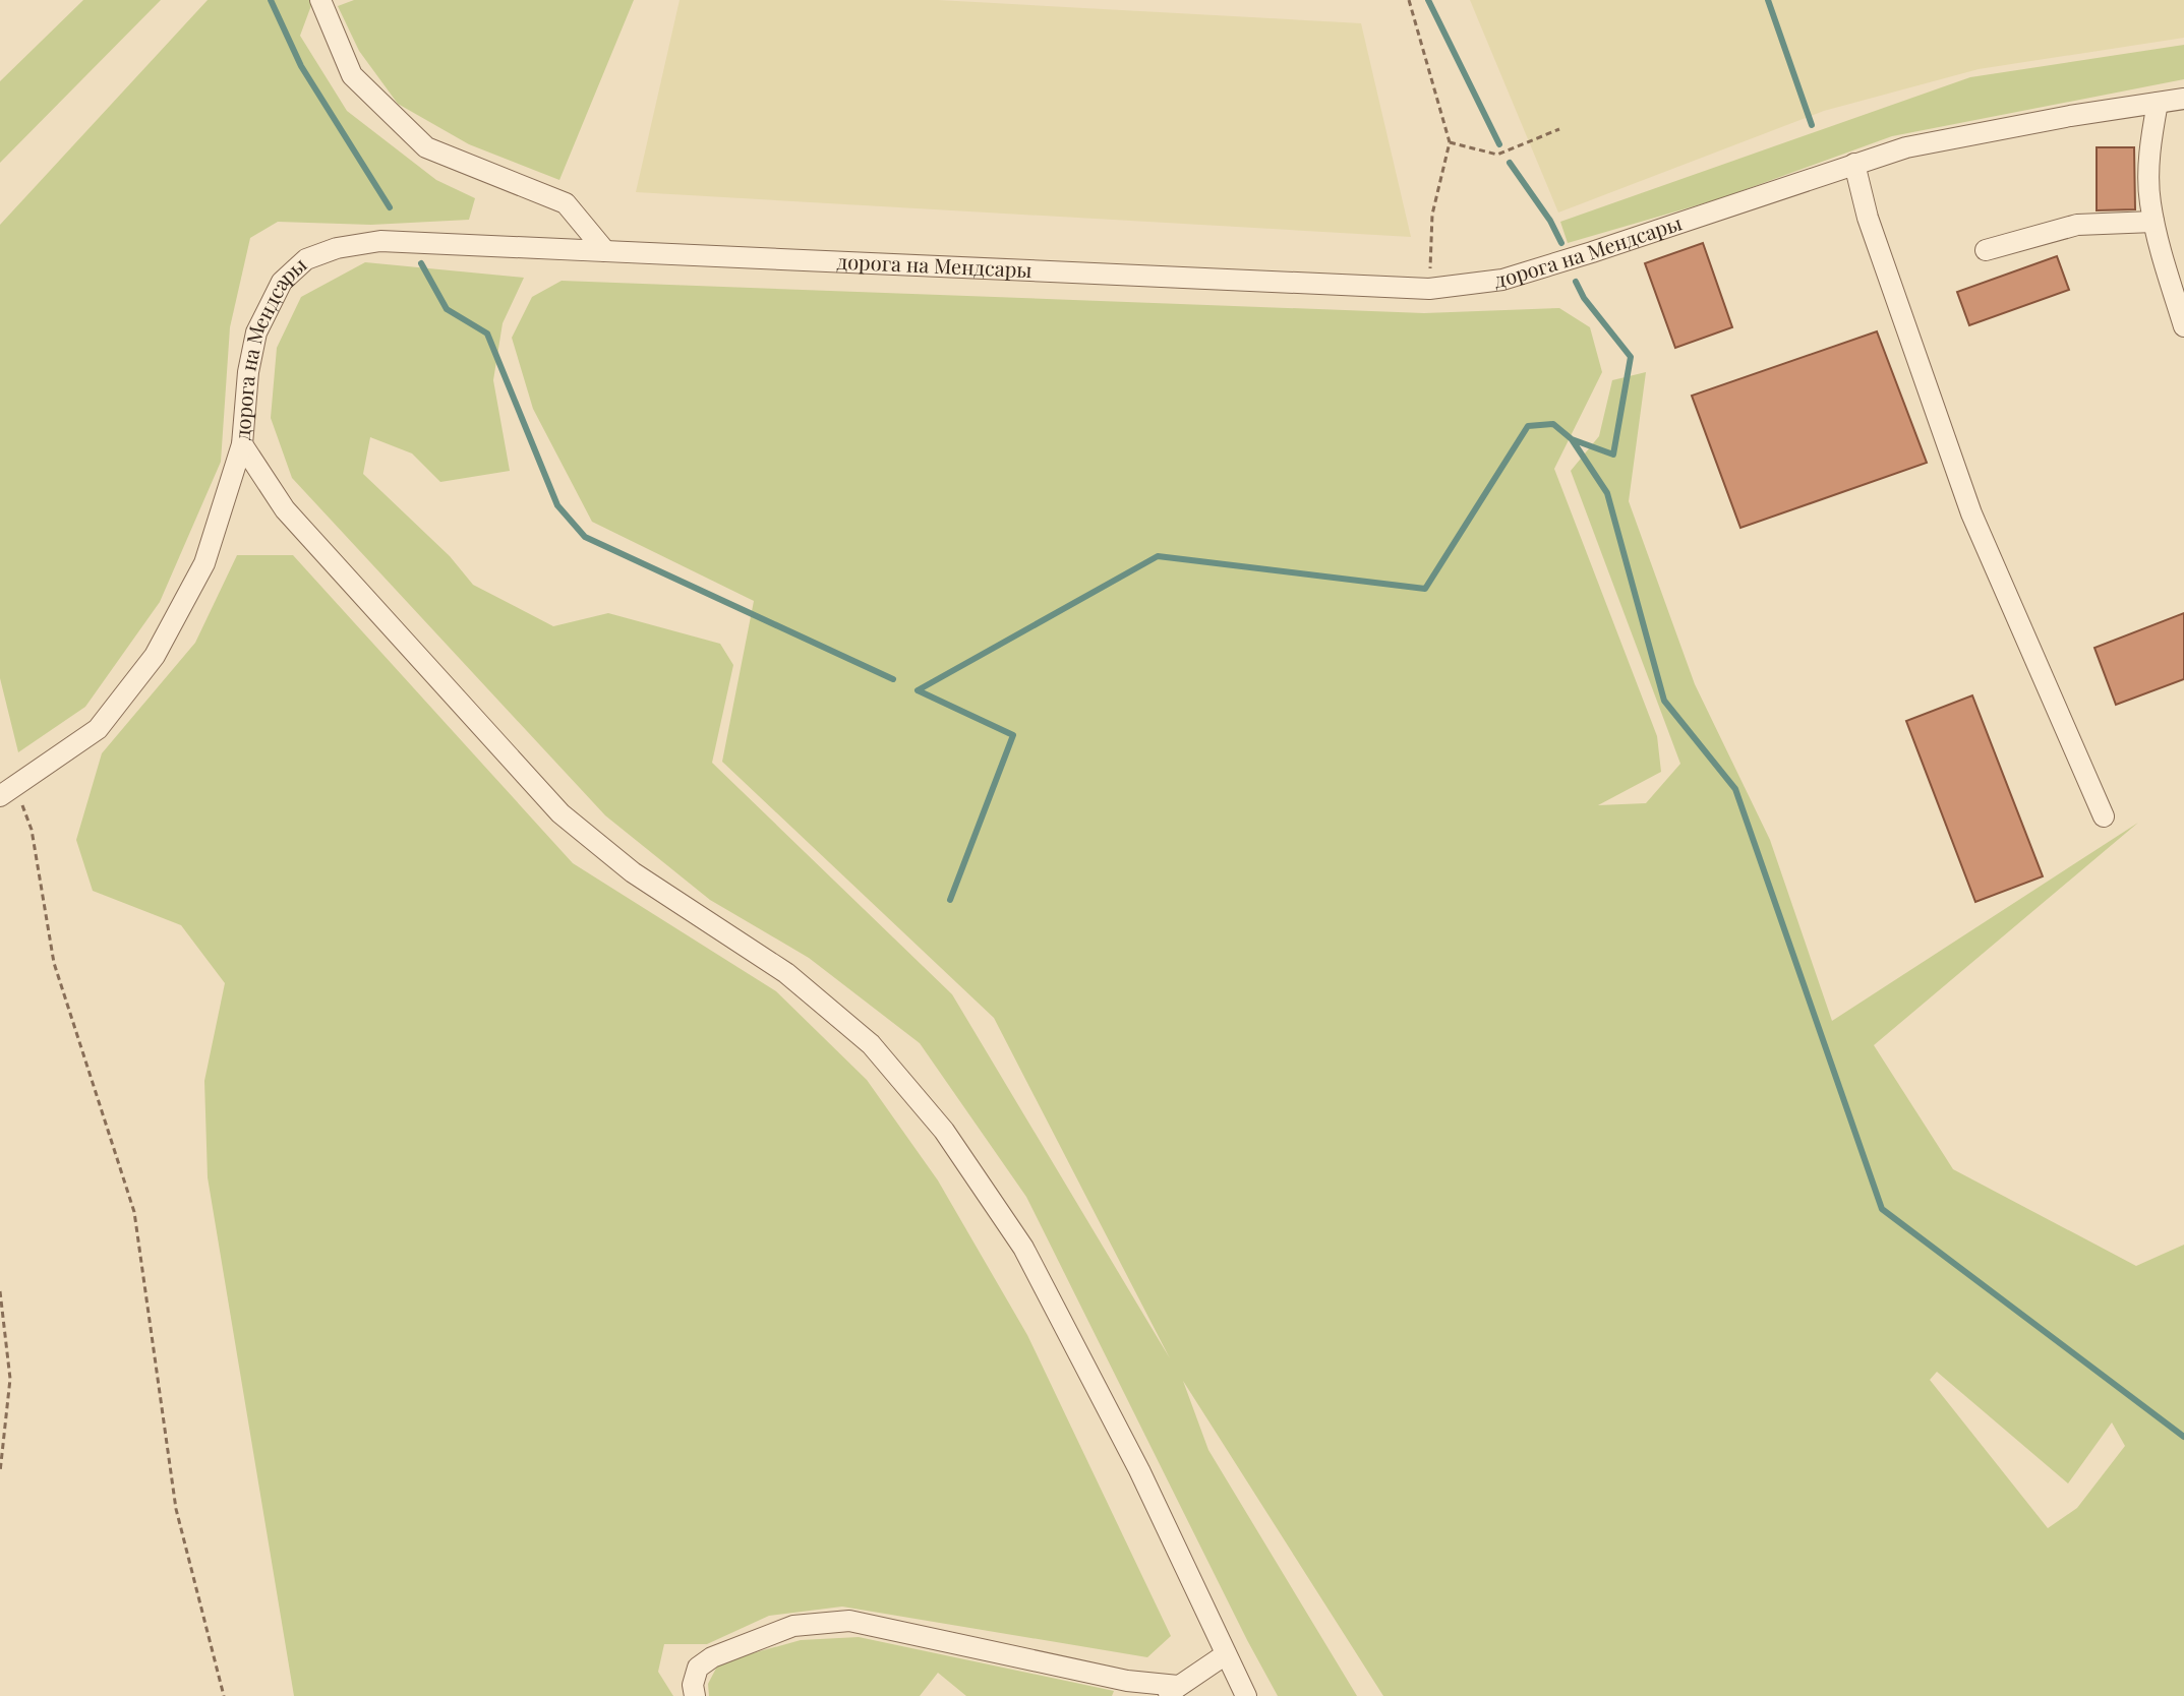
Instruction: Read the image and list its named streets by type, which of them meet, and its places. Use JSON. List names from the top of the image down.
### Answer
{
  "streets": {
    "street": ["дорога на Мендсары"]
  }
}
